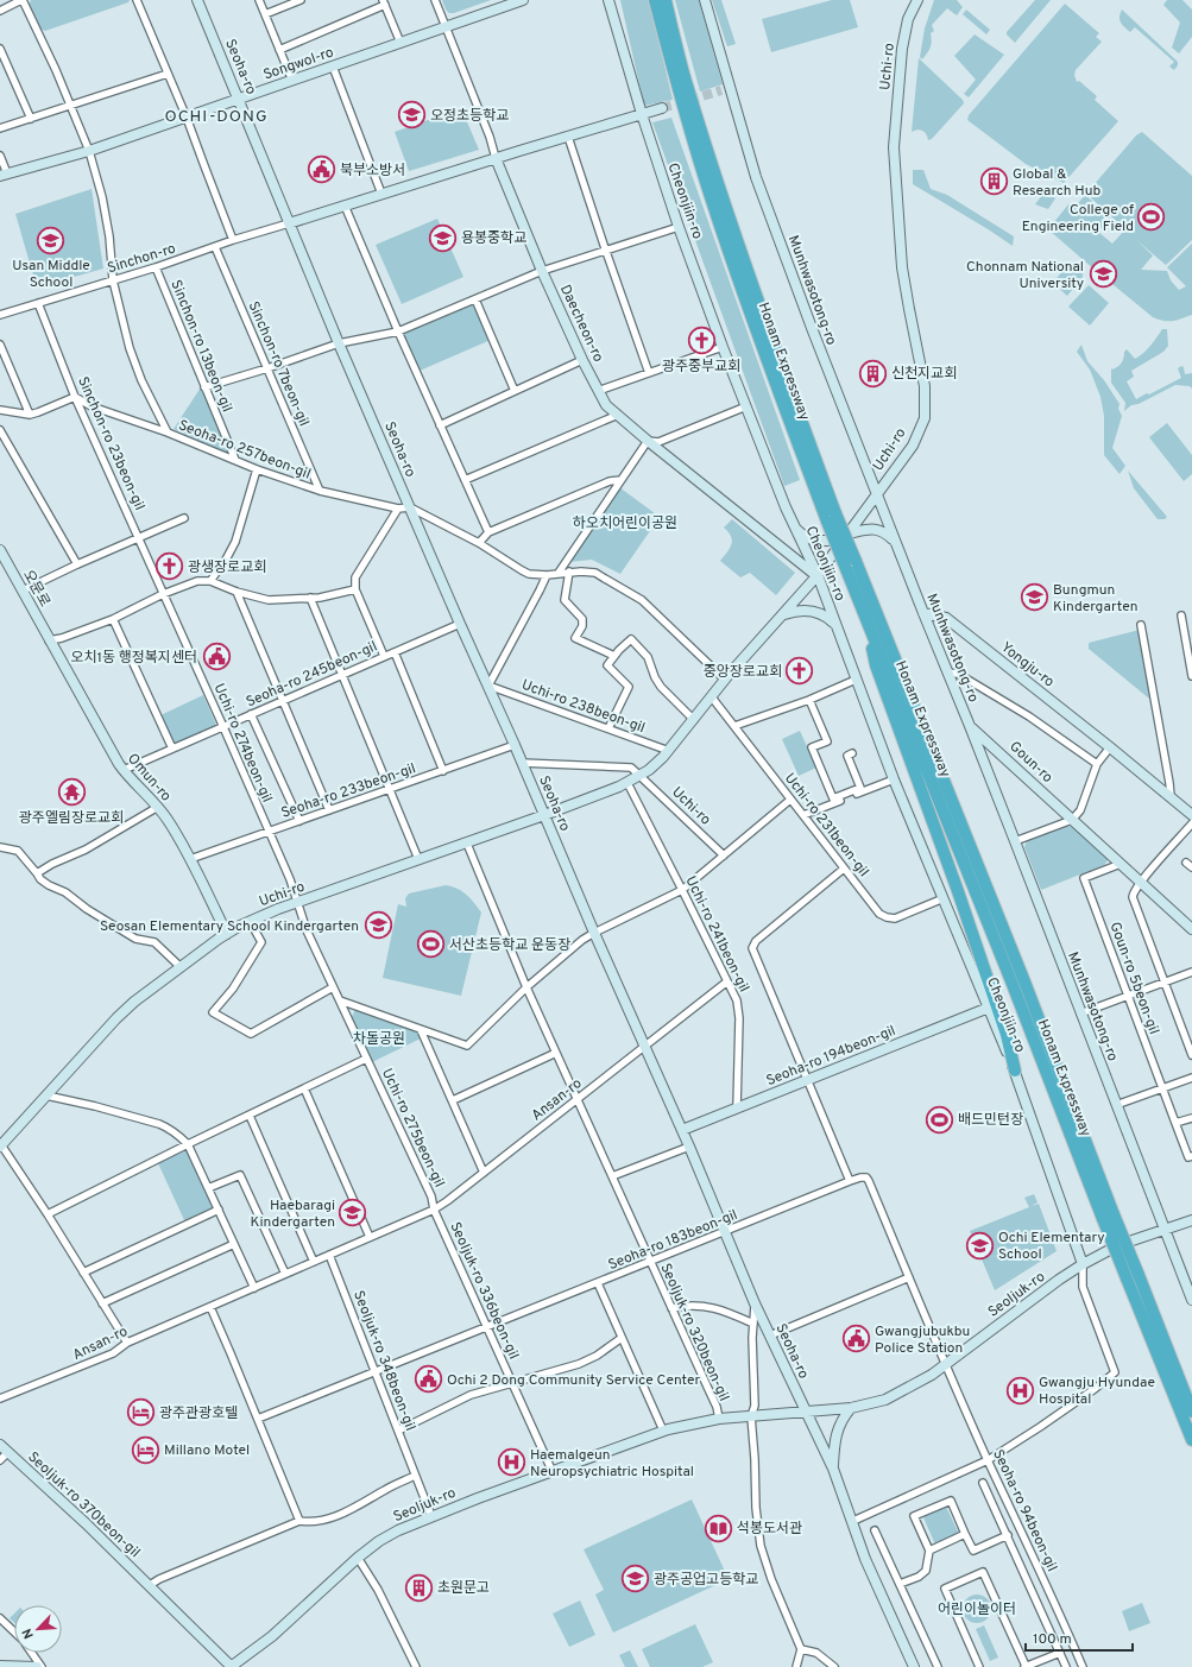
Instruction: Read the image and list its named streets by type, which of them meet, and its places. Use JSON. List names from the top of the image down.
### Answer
{
  "streets": {
    "highway": ["Honam Expressway"],
    "street": [
      "Songwol-ro",
      "Seoha-ro",
      "Uchi-ro",
      "Cheonjiin-ro",
      "Sinchon-ro",
      "Munhwasotong-ro",
      "Daecheon-ro",
      "Sinchon-ro 13beon-gil",
      "Sinchon-ro 7beon-gil",
      "Sinchon-ro 23beon-gil",
      "Seoha-ro 257beon-gil",
      "오문로",
      "Yongju-ro",
      "Seoha-ro 245beon-gil",
      "Uchi-ro 238beon-gil",
      "Uchi-ro 274beon-gil",
      "Goun-ro",
      "Omun-ro",
      "Seoha-ro 233beon-gil",
      "Uchi-ro 231beon-gil",
      "Uchi-ro 241beon-gil",
      "Goun-ro 5beon-gil",
      "Seoha-ro 194beon-gil",
      "Ansan-ro",
      "Uchi-ro 275beon-gil",
      "Seoha-ro 183beon-gil",
      "Seoljuk-ro 336beon-gil",
      "Seoljuk-ro",
      "Seoljuk-ro 320beon-gil",
      "Seoljuk-ro 348beon-gil",
      "Seoljuk-ro 370beon-gil",
      "Seoha-ro 94beon-gil"
    ]
  },
  "crossings": [
    ["Songwol-ro", "Seoha-ro"],
    ["Songwol-ro", "Daecheon-ro"],
    ["Seoha-ro", "Uchi-ro"],
    ["Seoha-ro", "Sinchon-ro"],
    ["Seoha-ro", "Seoha-ro 257beon-gil"],
    ["Seoha-ro", "Seoha-ro 245beon-gil"],
    ["Seoha-ro", "Uchi-ro 238beon-gil"],
    ["Seoha-ro", "Seoha-ro 233beon-gil"],
    ["Seoha-ro", "Seoha-ro 194beon-gil"],
    ["Seoha-ro", "Ansan-ro"],
    ["Seoha-ro", "Seoha-ro 183beon-gil"],
    ["Seoha-ro", "Seoljuk-ro"],
    ["Uchi-ro", "Cheonjiin-ro"],
    ["Uchi-ro", "Munhwasotong-ro"],
    ["Uchi-ro", "Daecheon-ro"],
    ["Uchi-ro", "Uchi-ro 238beon-gil"],
    ["Uchi-ro", "Uchi-ro 274beon-gil"],
    ["Uchi-ro", "Omun-ro"],
    ["Uchi-ro", "Uchi-ro 231beon-gil"],
    ["Uchi-ro", "Uchi-ro 241beon-gil"],
    ["Uchi-ro", "Uchi-ro 275beon-gil"],
    ["Uchi-ro", "Seoljuk-ro 320beon-gil"],
    ["Cheonjiin-ro", "Daecheon-ro"],
    ["Cheonjiin-ro", "Uchi-ro 231beon-gil"],
    ["Cheonjiin-ro", "Seoha-ro 194beon-gil"],
    ["Cheonjiin-ro", "Seoljuk-ro"],
    ["Sinchon-ro", "Sinchon-ro 13beon-gil"],
    ["Sinchon-ro", "Sinchon-ro 7beon-gil"],
    ["Sinchon-ro", "Sinchon-ro 23beon-gil"],
    ["Munhwasotong-ro", "Yongju-ro"],
    ["Munhwasotong-ro", "Goun-ro"],
    ["Munhwasotong-ro", "Seoljuk-ro"],
    ["Sinchon-ro 13beon-gil", "Seoha-ro 257beon-gil"],
    ["Sinchon-ro 7beon-gil", "Seoha-ro 257beon-gil"],
    ["Sinchon-ro 23beon-gil", "Seoha-ro 257beon-gil"],
    ["Sinchon-ro 23beon-gil", "Uchi-ro 274beon-gil"],
    ["오문로", "Omun-ro"],
    ["Seoha-ro 245beon-gil", "Uchi-ro 274beon-gil"],
    ["Seoha-ro 245beon-gil", "Omun-ro"],
    ["Uchi-ro 274beon-gil", "Seoha-ro 233beon-gil"],
    ["Uchi-ro 274beon-gil", "Uchi-ro 275beon-gil"],
    ["Goun-ro", "Goun-ro 5beon-gil"],
    ["Omun-ro", "Seoha-ro 233beon-gil"],
    ["Uchi-ro 241beon-gil", "Seoha-ro 194beon-gil"],
    ["Ansan-ro", "Uchi-ro 275beon-gil"],
    ["Ansan-ro", "Seoljuk-ro 336beon-gil"],
    ["Ansan-ro", "Seoljuk-ro 320beon-gil"],
    ["Ansan-ro", "Seoljuk-ro 348beon-gil"],
    ["Uchi-ro 275beon-gil", "Seoljuk-ro 336beon-gil"],
    ["Seoha-ro 183beon-gil", "Seoljuk-ro 336beon-gil"],
    ["Seoha-ro 183beon-gil", "Seoljuk-ro 320beon-gil"],
    ["Seoha-ro 183beon-gil", "Seoljuk-ro 348beon-gil"],
    ["Seoha-ro 183beon-gil", "Seoha-ro 94beon-gil"],
    ["Seoljuk-ro 336beon-gil", "Seoljuk-ro"],
    ["Seoljuk-ro", "Seoljuk-ro 320beon-gil"],
    ["Seoljuk-ro", "Seoljuk-ro 348beon-gil"],
    ["Seoljuk-ro", "Seoljuk-ro 370beon-gil"],
    ["Seoljuk-ro", "Seoha-ro 94beon-gil"]
  ],
  "districts": ["OCHI-DONG"],
  "parks": ["하오치어린이공원", "차돌공원", "어린이놀이터"],
  "places": {
    "school or university": [
      "오정초등학교",
      "용봉중학교",
      "Usan Middle School",
      "Chonnam National University",
      "Bungmun Kindergarten",
      "Seosan Elementary School Kindergarten",
      "Haebaragi Kindergarten",
      "Ochi Elementary School",
      "광주공업고등학교"
    ],
    "public building": [
      "북부소방서",
      "오치1동 행정복지센터",
      "Gwangjubukbu Police Station",
      "Ochi 2 Dong Community Service Center"
    ],
    "building": ["Global & Research Hub", "신천지교회", "초원문고"],
    "sports": ["College of Engineering Field", "서산초등학교 운동장", "배드민턴장"],
    "church": ["광주중부교회", "광생장로교회", "중앙장로교회"],
    "temple": ["광주엘림장로교회"],
    "hospital": ["Gwangju Hyundae Hospital", "Haemalgeun Neuropsychiatric Hospital"],
    "hotel": ["광주관광호텔", "Millano Motel"],
    "library": ["석봉도서관"]
  },
  "scale_bar": "100 m",
  "north": "bottom left"
}
